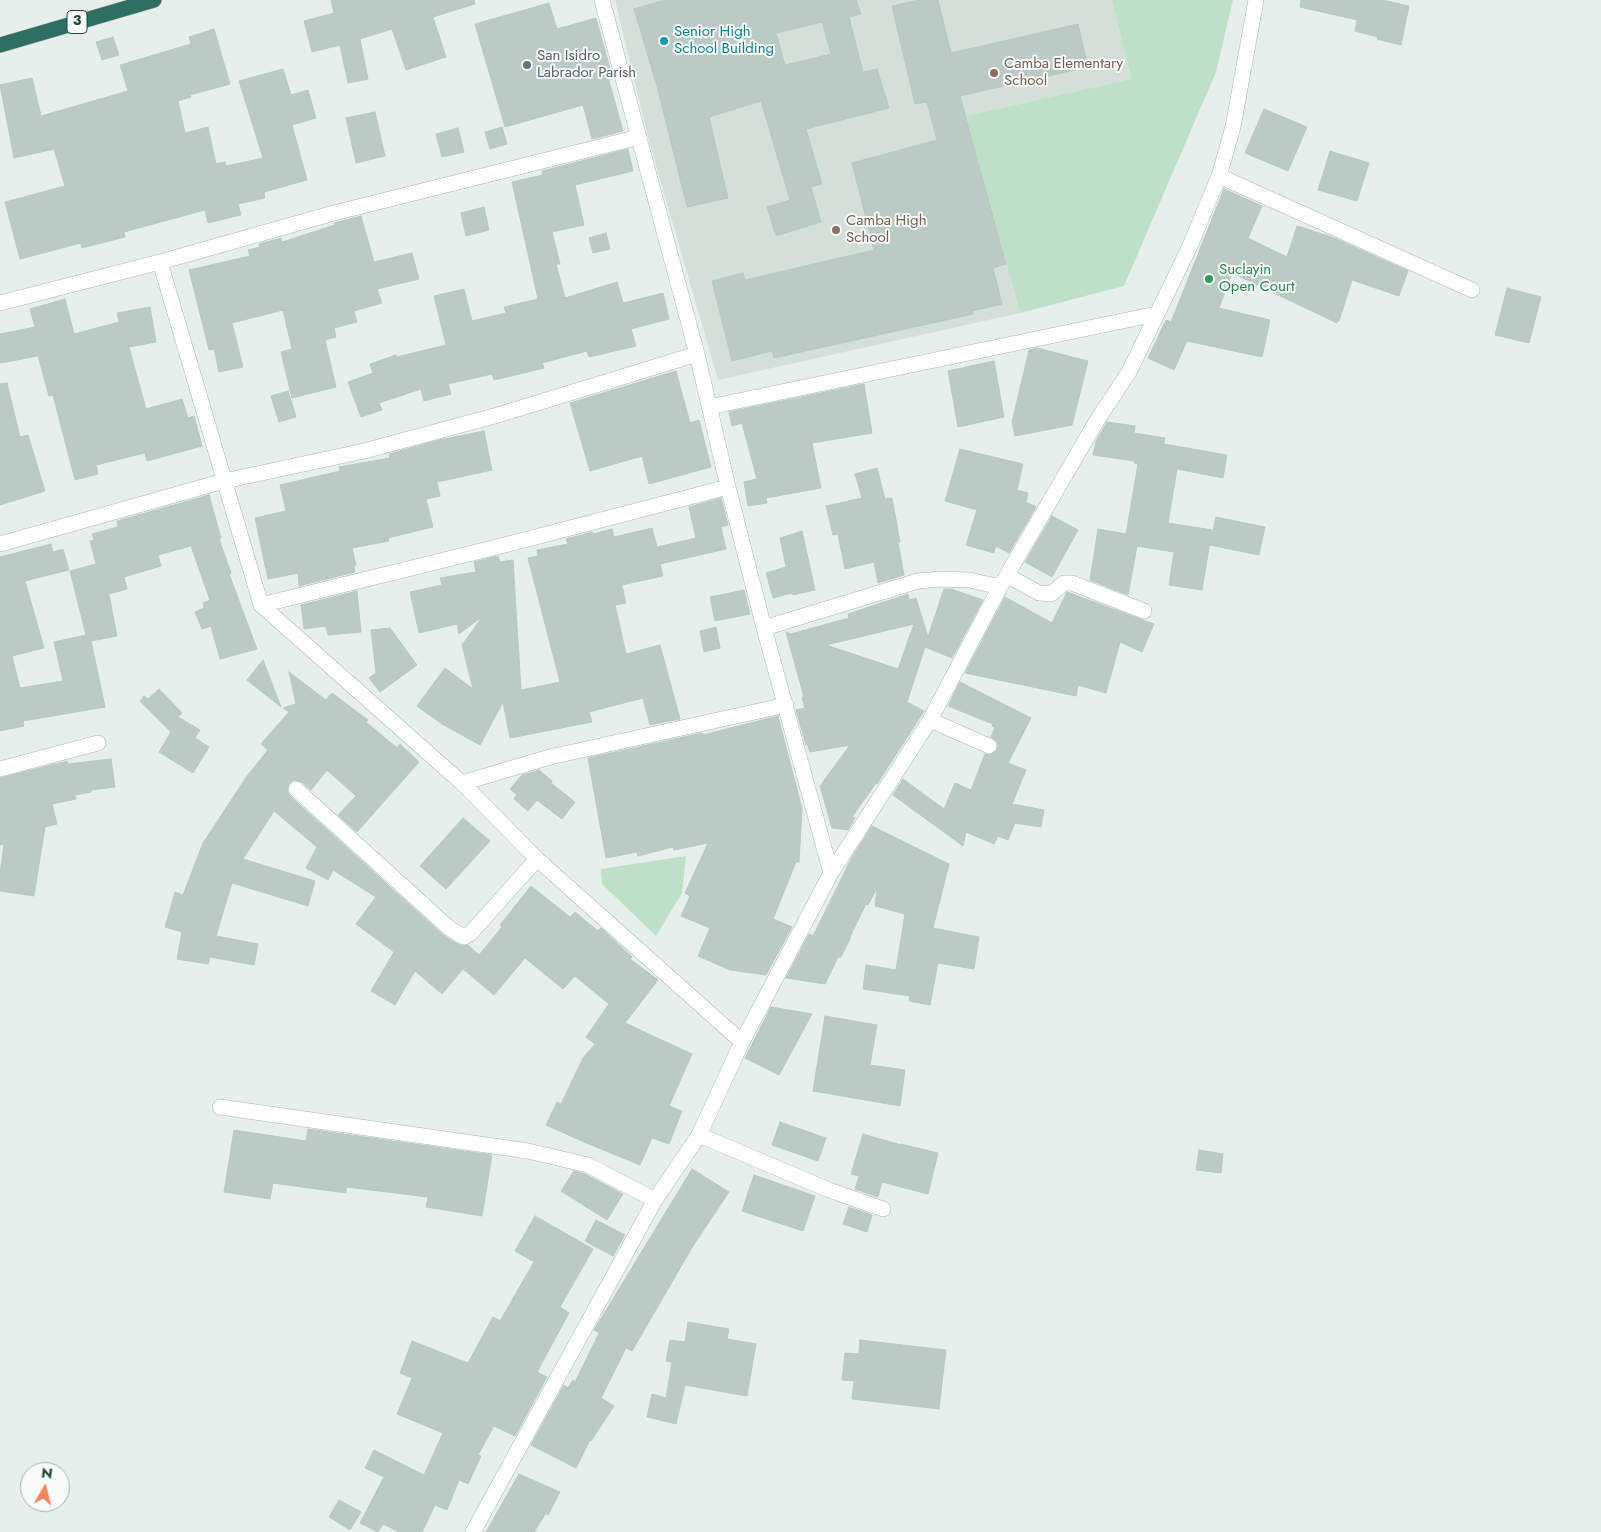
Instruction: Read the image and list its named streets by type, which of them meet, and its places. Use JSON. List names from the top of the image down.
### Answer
{
  "streets": {
    "highway": ["3"]
  },
  "places": [
    "Senior High School Building",
    "San Isidro Labrador Parish",
    "Camba Elementary School",
    "Camba High School",
    "Suclayin Open Court"
  ],
  "north": "top"
}
